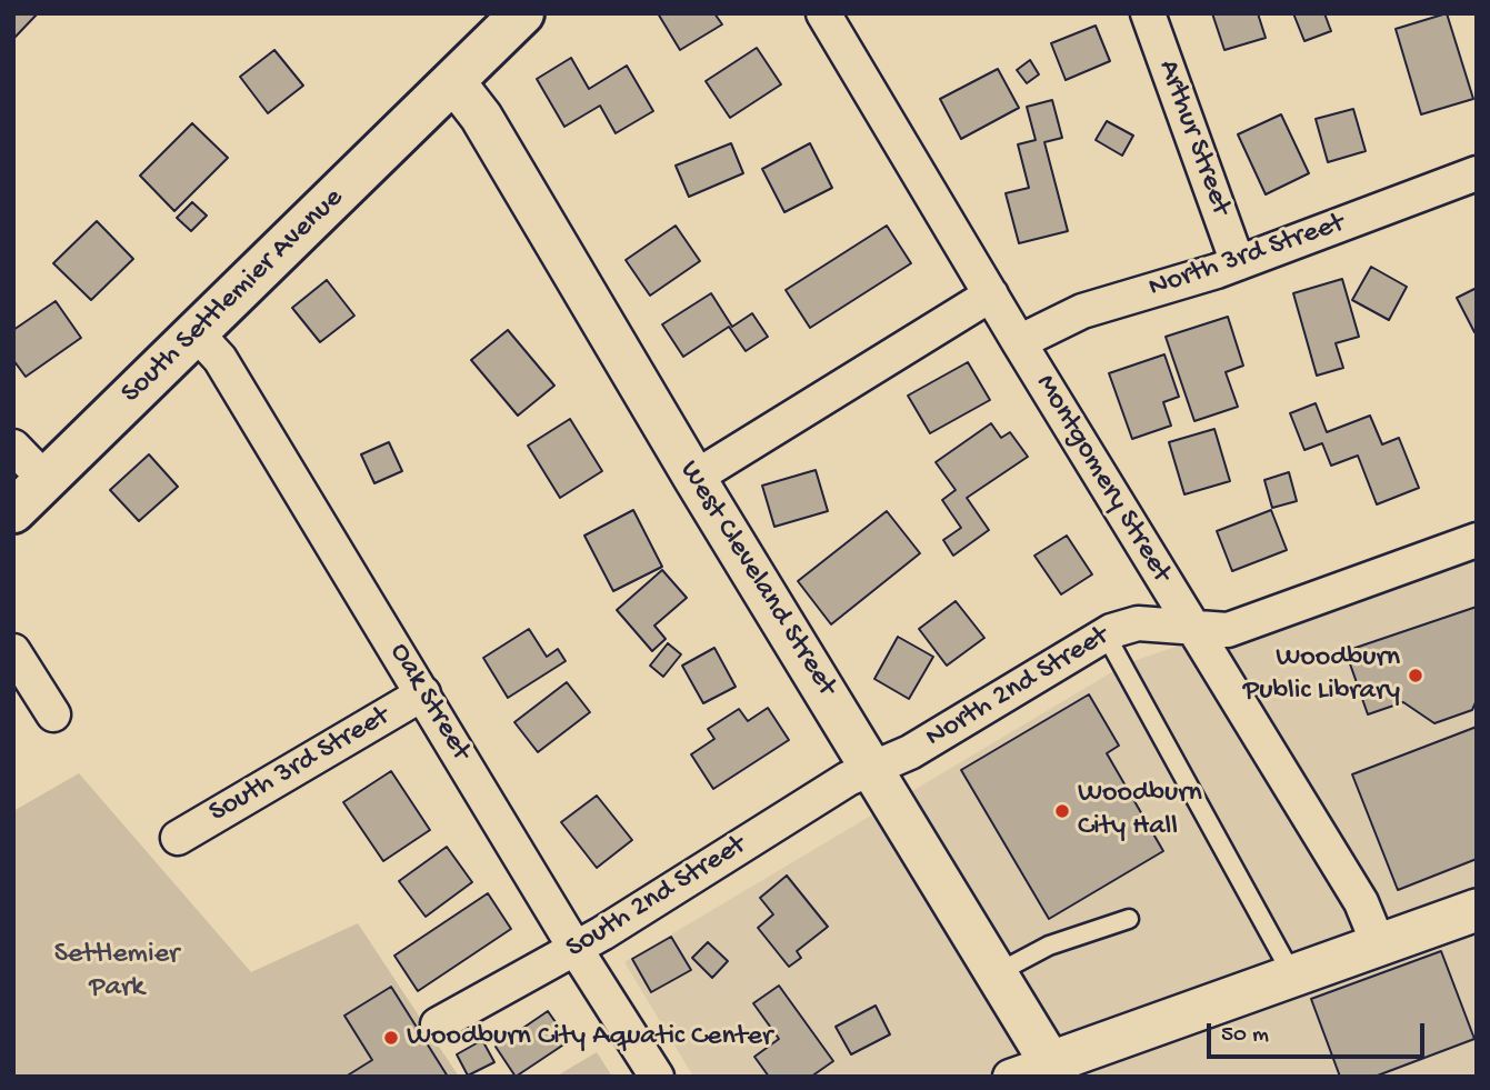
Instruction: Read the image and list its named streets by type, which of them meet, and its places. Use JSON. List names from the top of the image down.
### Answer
{
  "streets": {
    "main road": ["South Settlemier Avenue"],
    "street": [
      "Arthur Street",
      "North 3rd Street",
      "Montgomery Street",
      "West Cleveland Street",
      "North 2nd Street",
      "Oak Street",
      "South 3rd Street",
      "South 2nd Street"
    ]
  },
  "crossings": [
    ["Arthur Street", "North 3rd Street"],
    ["North 3rd Street", "Montgomery Street"],
    ["South Settlemier Avenue", "West Cleveland Street"],
    ["South Settlemier Avenue", "Oak Street"],
    ["Montgomery Street", "North 2nd Street"],
    ["West Cleveland Street", "North 2nd Street"],
    ["West Cleveland Street", "South 2nd Street"],
    ["North 2nd Street", "South 2nd Street"],
    ["Oak Street", "South 3rd Street"],
    ["Oak Street", "South 2nd Street"]
  ],
  "parks": ["Settlemier Park"],
  "places": ["Woodburn Public Library", "Woodburn City Hall", "Woodburn City Aquatic Center"],
  "scale_bar": "50 m"
}
